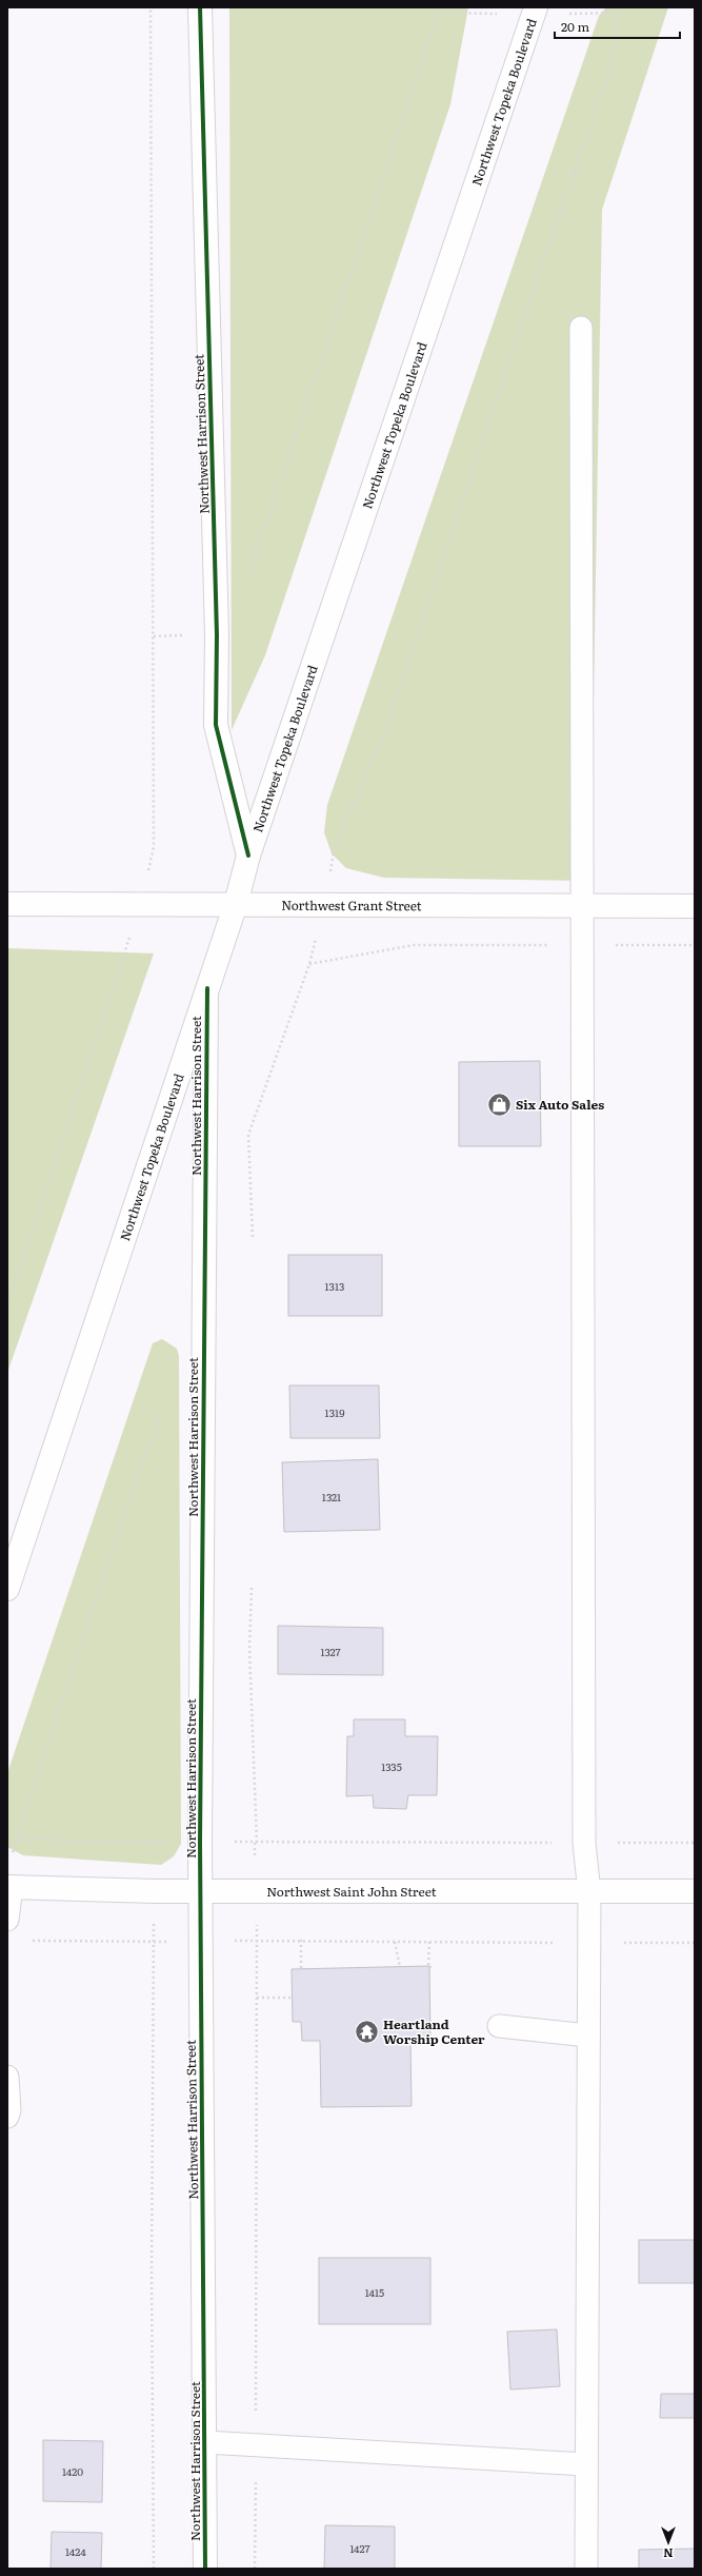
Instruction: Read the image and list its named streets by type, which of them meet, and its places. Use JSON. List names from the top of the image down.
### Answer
{
  "streets": {
    "street": [
      "Northwest Topeka Boulevard",
      "Northwest Harrison Street",
      "Northwest Grant Street",
      "Northwest Saint John Street"
    ]
  },
  "crossings": [
    ["Northwest Topeka Boulevard", "Northwest Harrison Street"],
    ["Northwest Topeka Boulevard", "Northwest Grant Street"],
    ["Northwest Harrison Street", "Northwest Saint John Street"]
  ],
  "places": {
    "shop": ["Six Auto Sales"],
    "temple": ["Heartland Worship Center"]
  },
  "house_numbers": [
    "1313",
    "1319",
    "1321",
    "1327",
    "1335",
    "1415",
    "1420",
    "1427",
    "1424"
  ],
  "scale_bar": "20 m",
  "north": "bottom"
}
